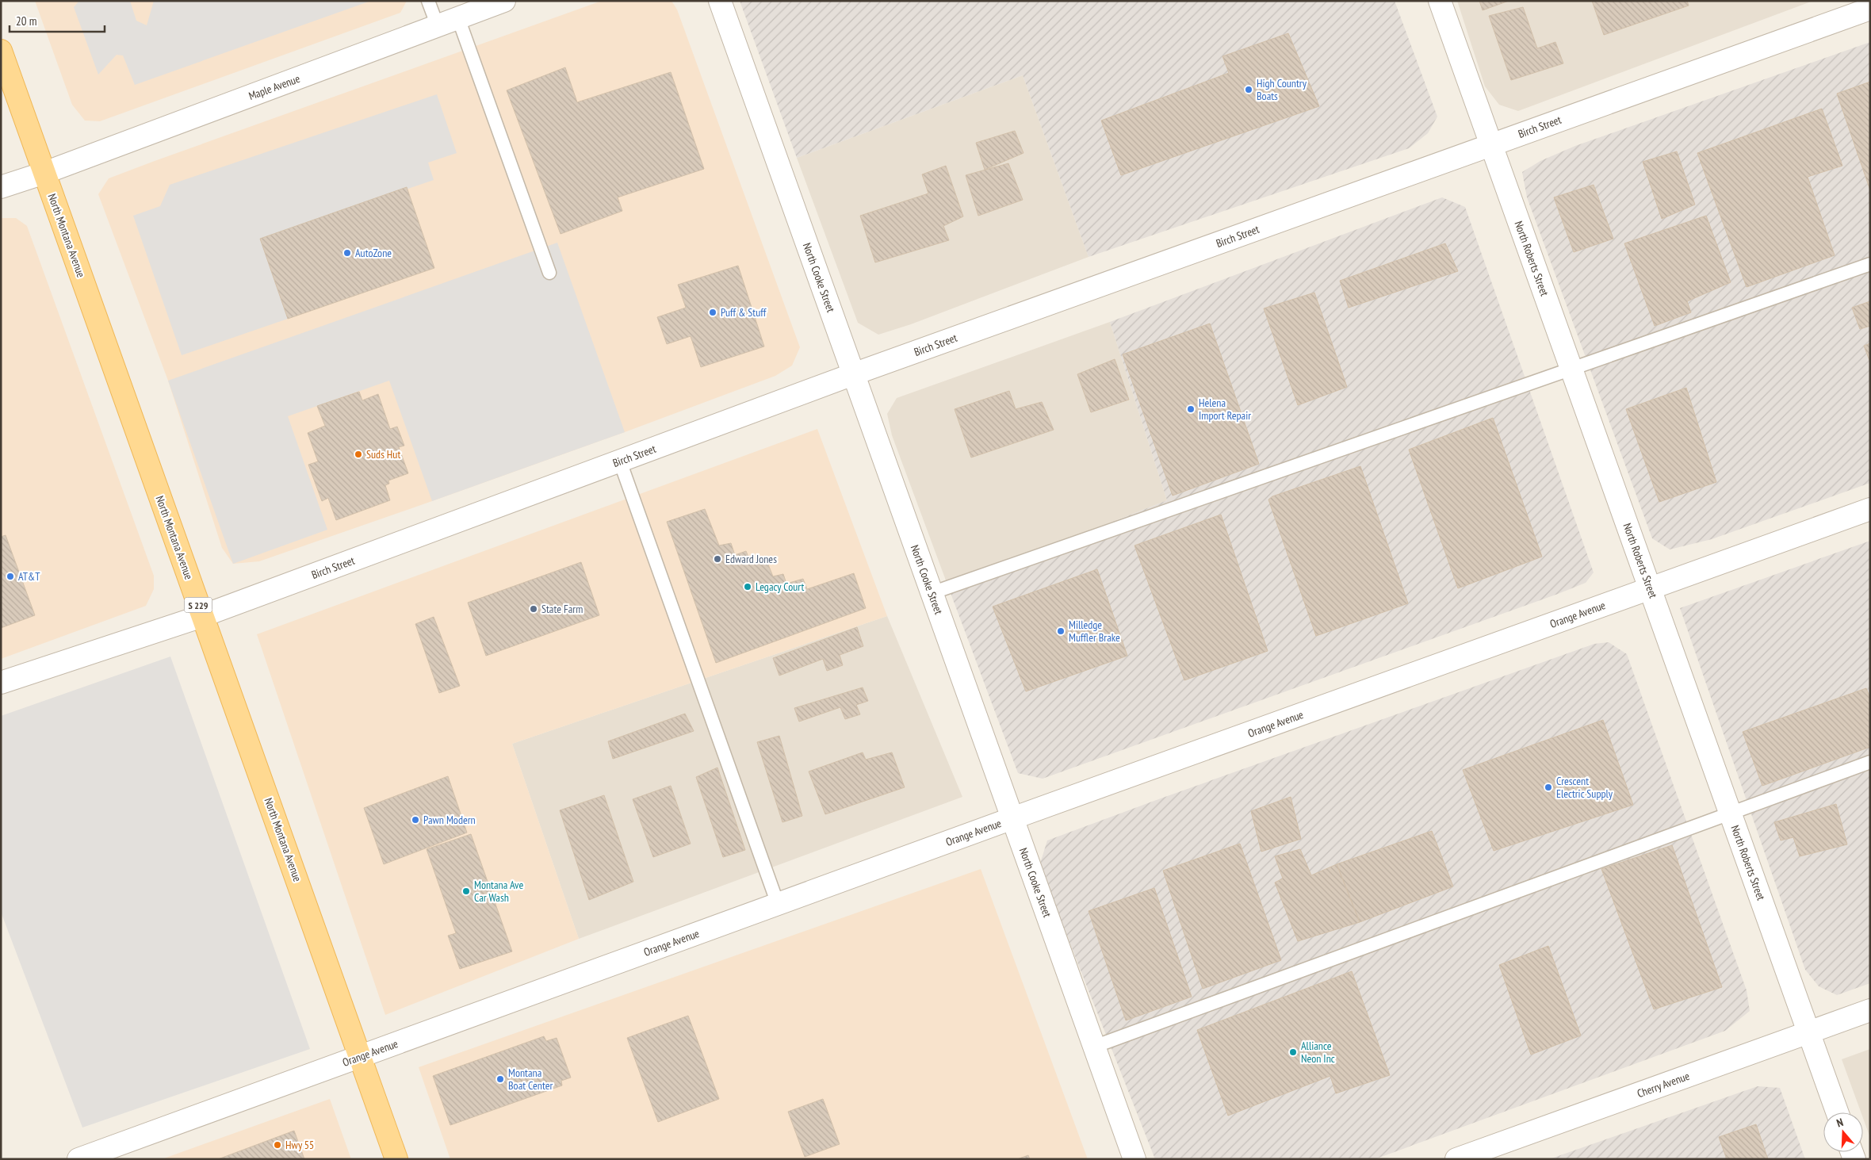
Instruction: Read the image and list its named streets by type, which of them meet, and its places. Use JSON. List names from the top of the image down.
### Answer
{
  "streets": {
    "main road": ["North Montana Avenue", "S 229"],
    "street": [
      "Maple Avenue",
      "Birch Street",
      "North Roberts Street",
      "North Cooke Street",
      "Orange Avenue",
      "Cherry Avenue"
    ]
  },
  "crossings": [
    ["Maple Avenue", "North Montana Avenue"],
    ["Birch Street", "North Montana Avenue"],
    ["Birch Street", "North Roberts Street"],
    ["Birch Street", "North Cooke Street"],
    ["North Montana Avenue", "Orange Avenue"],
    ["North Roberts Street", "Orange Avenue"],
    ["North Roberts Street", "Cherry Avenue"],
    ["North Cooke Street", "Orange Avenue"]
  ],
  "places": [
    "High Country Boats",
    "AutoZone",
    "Puff & Stuff",
    "Helena Import Repair",
    "Suds Hut",
    "Edward Jones",
    "AT&T",
    "Legacy Court",
    "State Farm",
    "Milledge Muffler Brake",
    "Crescent Electric Supply",
    "Pawn Modern",
    "Montana Ave Car Wash",
    "Alliance Neon Inc",
    "Montana Boat Center",
    "Hwy 55"
  ],
  "scale_bar": "20 m",
  "north": "top"
}
